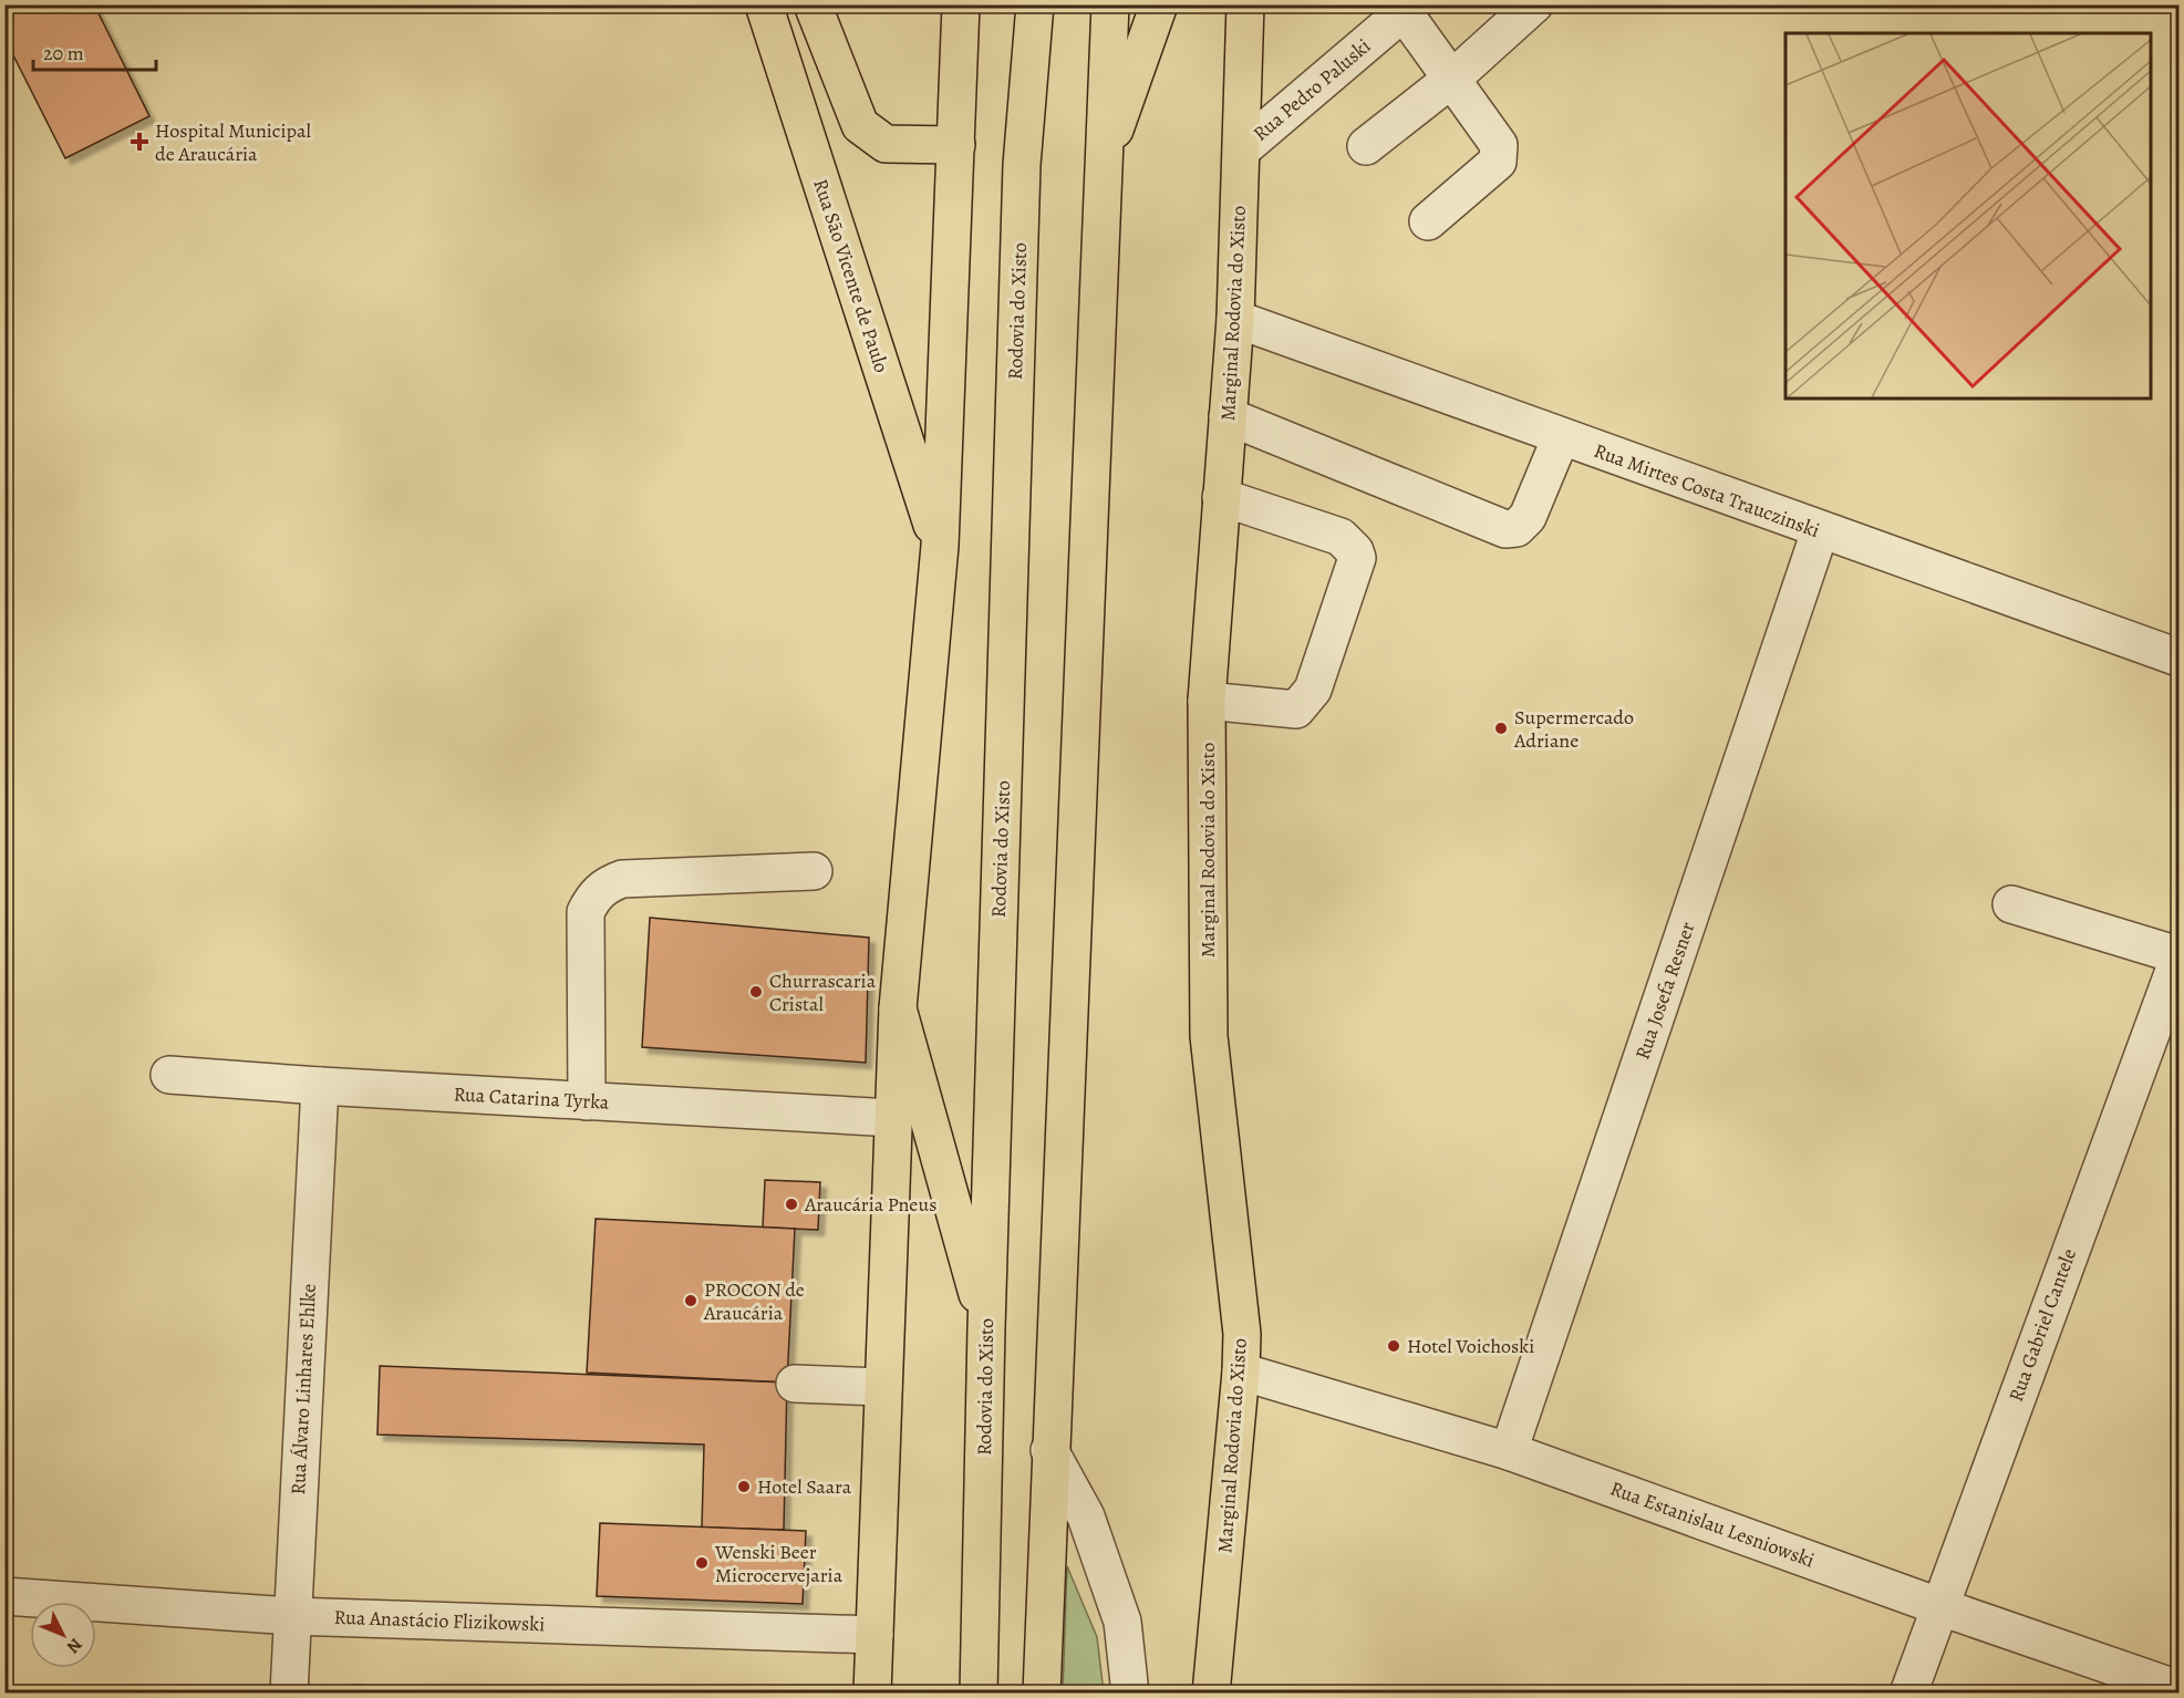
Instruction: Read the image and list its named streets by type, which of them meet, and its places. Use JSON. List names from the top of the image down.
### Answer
{
  "streets": {
    "main road": ["Rua São Vicente de Paulo", "Rodovia do Xisto", "Marginal Rodovia do Xisto"],
    "street": [
      "Rua Pedro Paluski",
      "Rua Mirtes Costa Trauczinski",
      "Rua Josefa Resner",
      "Rua Catarina Tyrka",
      "Rua Gabriel Cantele",
      "Rua Álvaro Linhares Ehlke",
      "Rua Estanislau Lesniowski",
      "Rua Anastácio Flizikowski"
    ]
  },
  "crossings": [
    ["Rua Pedro Paluski", "Marginal Rodovia do Xisto"],
    ["Marginal Rodovia do Xisto", "Rua Mirtes Costa Trauczinski"],
    ["Marginal Rodovia do Xisto", "Rua Estanislau Lesniowski"],
    ["Rua Mirtes Costa Trauczinski", "Rua Josefa Resner"],
    ["Rua Josefa Resner", "Rua Estanislau Lesniowski"],
    ["Rua Catarina Tyrka", "Rua Álvaro Linhares Ehlke"],
    ["Rua Gabriel Cantele", "Rua Estanislau Lesniowski"],
    ["Rua Álvaro Linhares Ehlke", "Rua Anastácio Flizikowski"]
  ],
  "places": {
    "health": ["Hospital Municipal de Araucária"],
    "other": [
      "Supermercado Adriane",
      "Churrascaria Cristal",
      "Araucária Pneus",
      "PROCON de Araucária",
      "Hotel Voichoski",
      "Hotel Saara",
      "Wenski Beer Microcervejaria"
    ]
  },
  "scale_bar": "20 m",
  "north": "bottom right"
}
